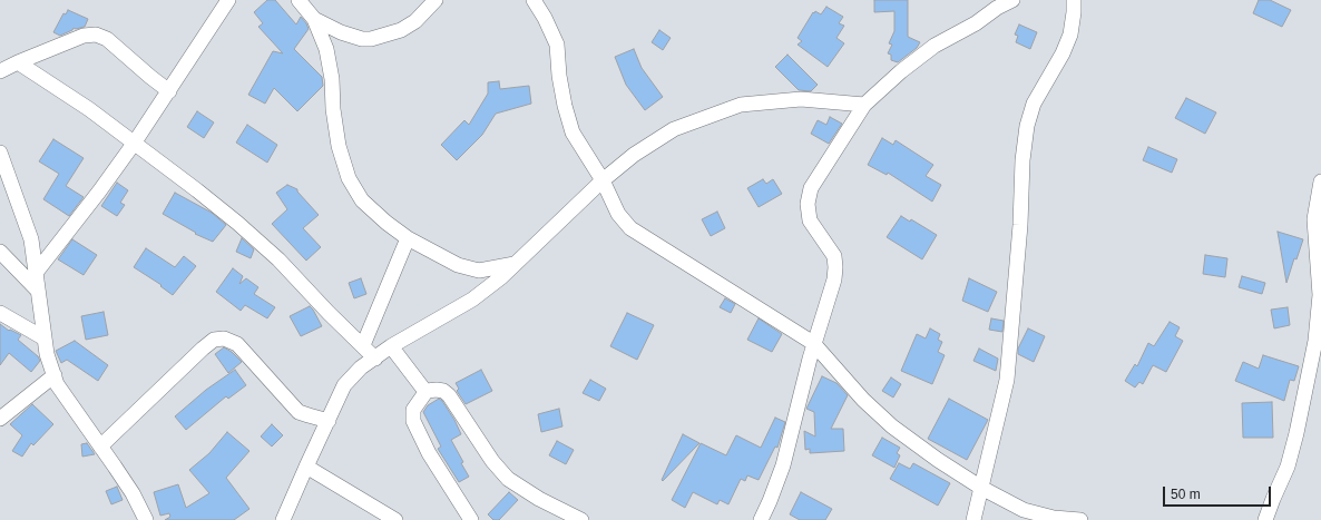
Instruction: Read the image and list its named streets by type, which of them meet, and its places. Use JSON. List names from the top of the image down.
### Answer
{
  "scale_bar": "50 m"
}
